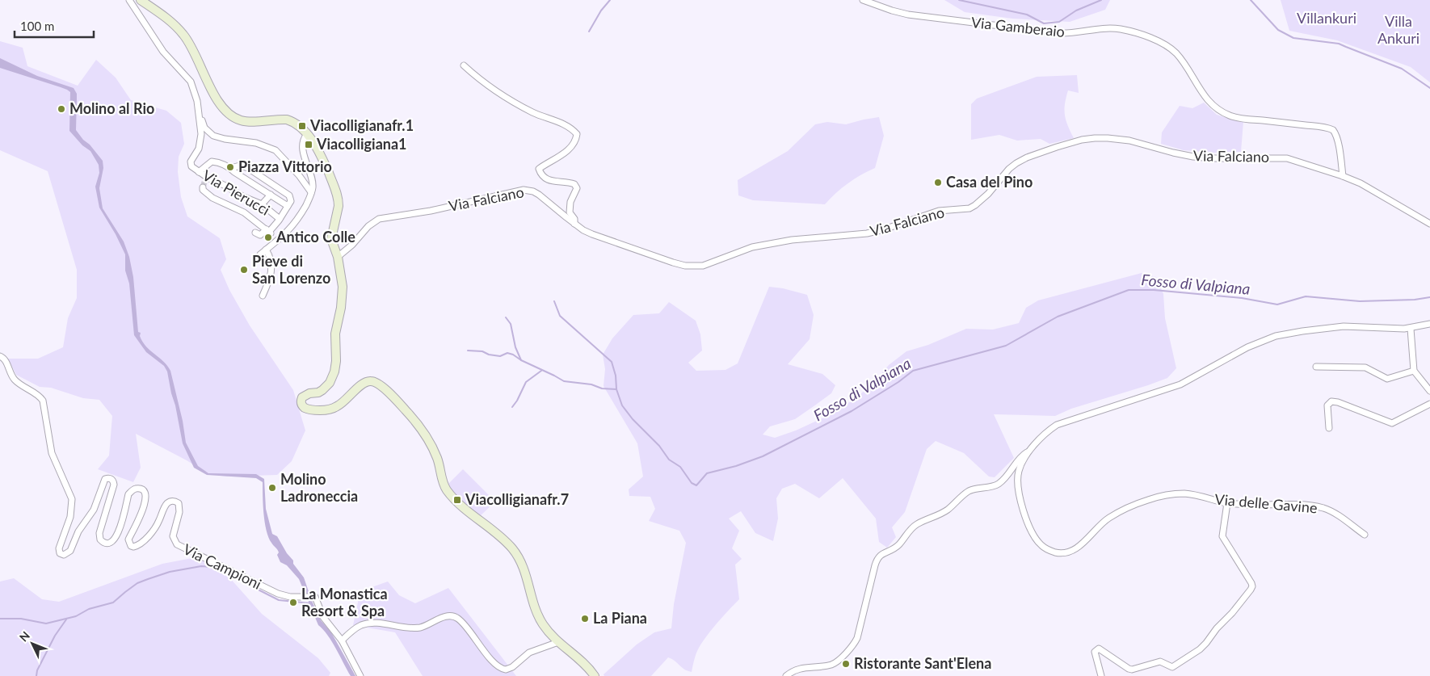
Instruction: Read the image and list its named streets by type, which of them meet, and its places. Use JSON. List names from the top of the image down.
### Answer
{
  "streets": {
    "street": [
      "Via Gamberaio",
      "Via Falciano",
      "Via Pierucci",
      "Via delle Gavine",
      "Via Campioni"
    ]
  },
  "crossings": [
    ["Via Gamberaio", "Via Falciano"]
  ],
  "water": ["Fosso di Valpiana"],
  "parks": ["Villankuri", "Villa Ankuri"],
  "places": {
    "other": [
      "Molino al Rio",
      "Piazza Vittorio",
      "Casa del Pino",
      "Antico Colle",
      "Pieve di San Lorenzo",
      "Molino Ladroneccia",
      "La Monastica Resort & Spa",
      "La Piana",
      "Ristorante Sant'Elena"
    ],
    "transit": ["Viacolligianafr.1", "Viacolligiana1", "Viacolligianafr.7"]
  },
  "scale_bar": "100 m",
  "north": "top left"
}
